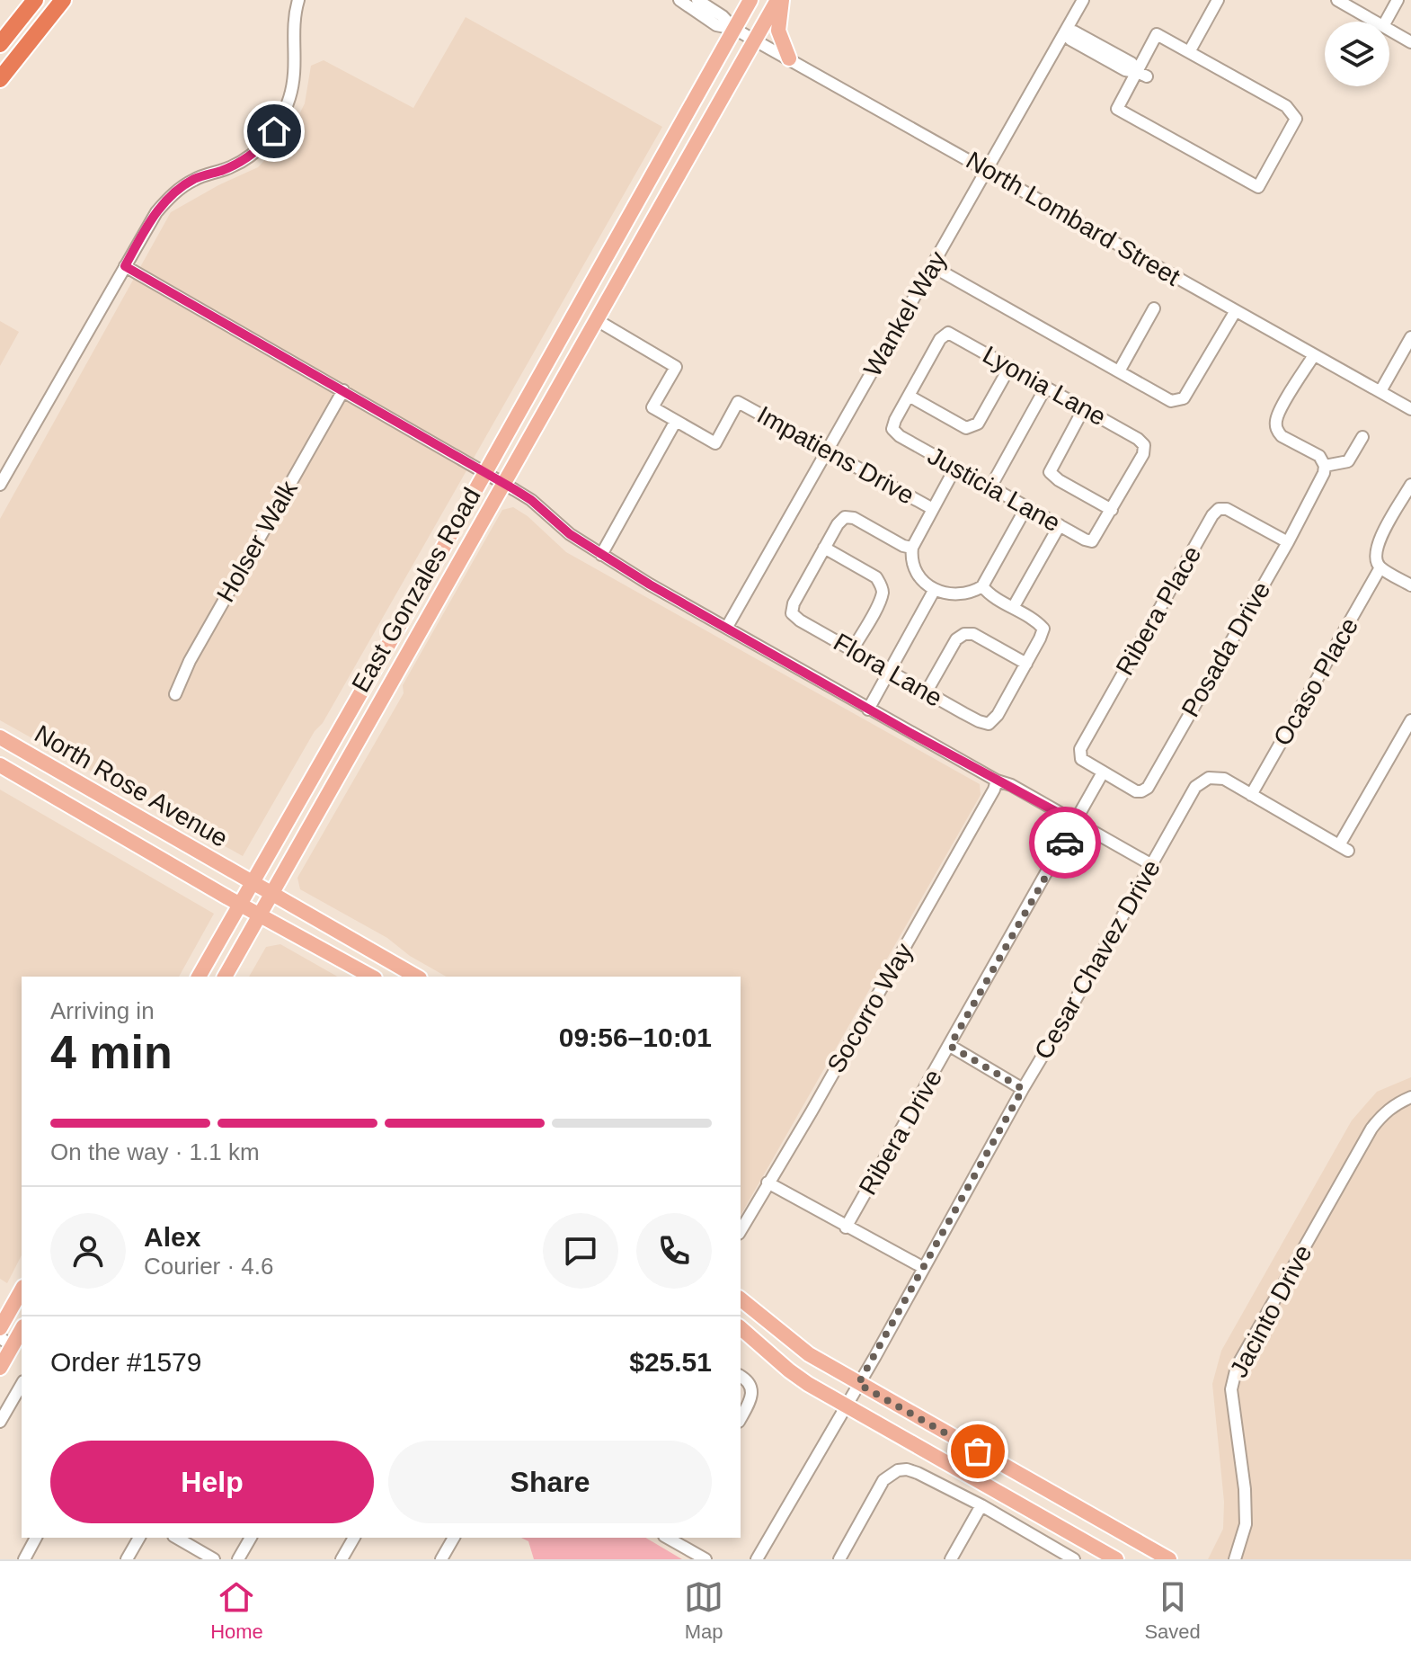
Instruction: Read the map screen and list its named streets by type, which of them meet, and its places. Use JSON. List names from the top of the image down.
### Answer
{
  "streets": {
    "main road": ["East Gonzales Road", "North Rose Avenue"],
    "street": [
      "North Lombard Street",
      "Wankel Way",
      "Lyonia Lane",
      "Impatiens Drive",
      "Justicia Lane",
      "Holser Walk",
      "Ribera Place",
      "Posada Drive",
      "Flora Lane",
      "Ocaso Place",
      "Cesar Chavez Drive",
      "Socorro Way",
      "Ribera Drive",
      "Jacinto Drive"
    ]
  },
  "crossings": [
    ["North Lombard Street", "Wankel Way"],
    ["North Lombard Street", "East Gonzales Road"],
    ["Wankel Way", "Impatiens Drive"],
    ["Lyonia Lane", "Justicia Lane"],
    ["East Gonzales Road", "North Rose Avenue"],
    ["Ribera Place", "Posada Drive"],
    ["Ribera Place", "Ribera Drive"],
    ["Posada Drive", "Ribera Drive"],
    ["Ocaso Place", "Cesar Chavez Drive"]
  ],
  "page": {
    "heading": ["4 min", "Arriving in", "09:56–10:01"],
    "panel": [
      "Alex",
      "Courier · 4.6",
      "Order #1579",
      "$25.51"
    ],
    "bar": "On the way · 1.1 km",
    "buttons": ["Help", "Share"],
    "tabs": ["Home", "Map", "Saved"]
  }
}
